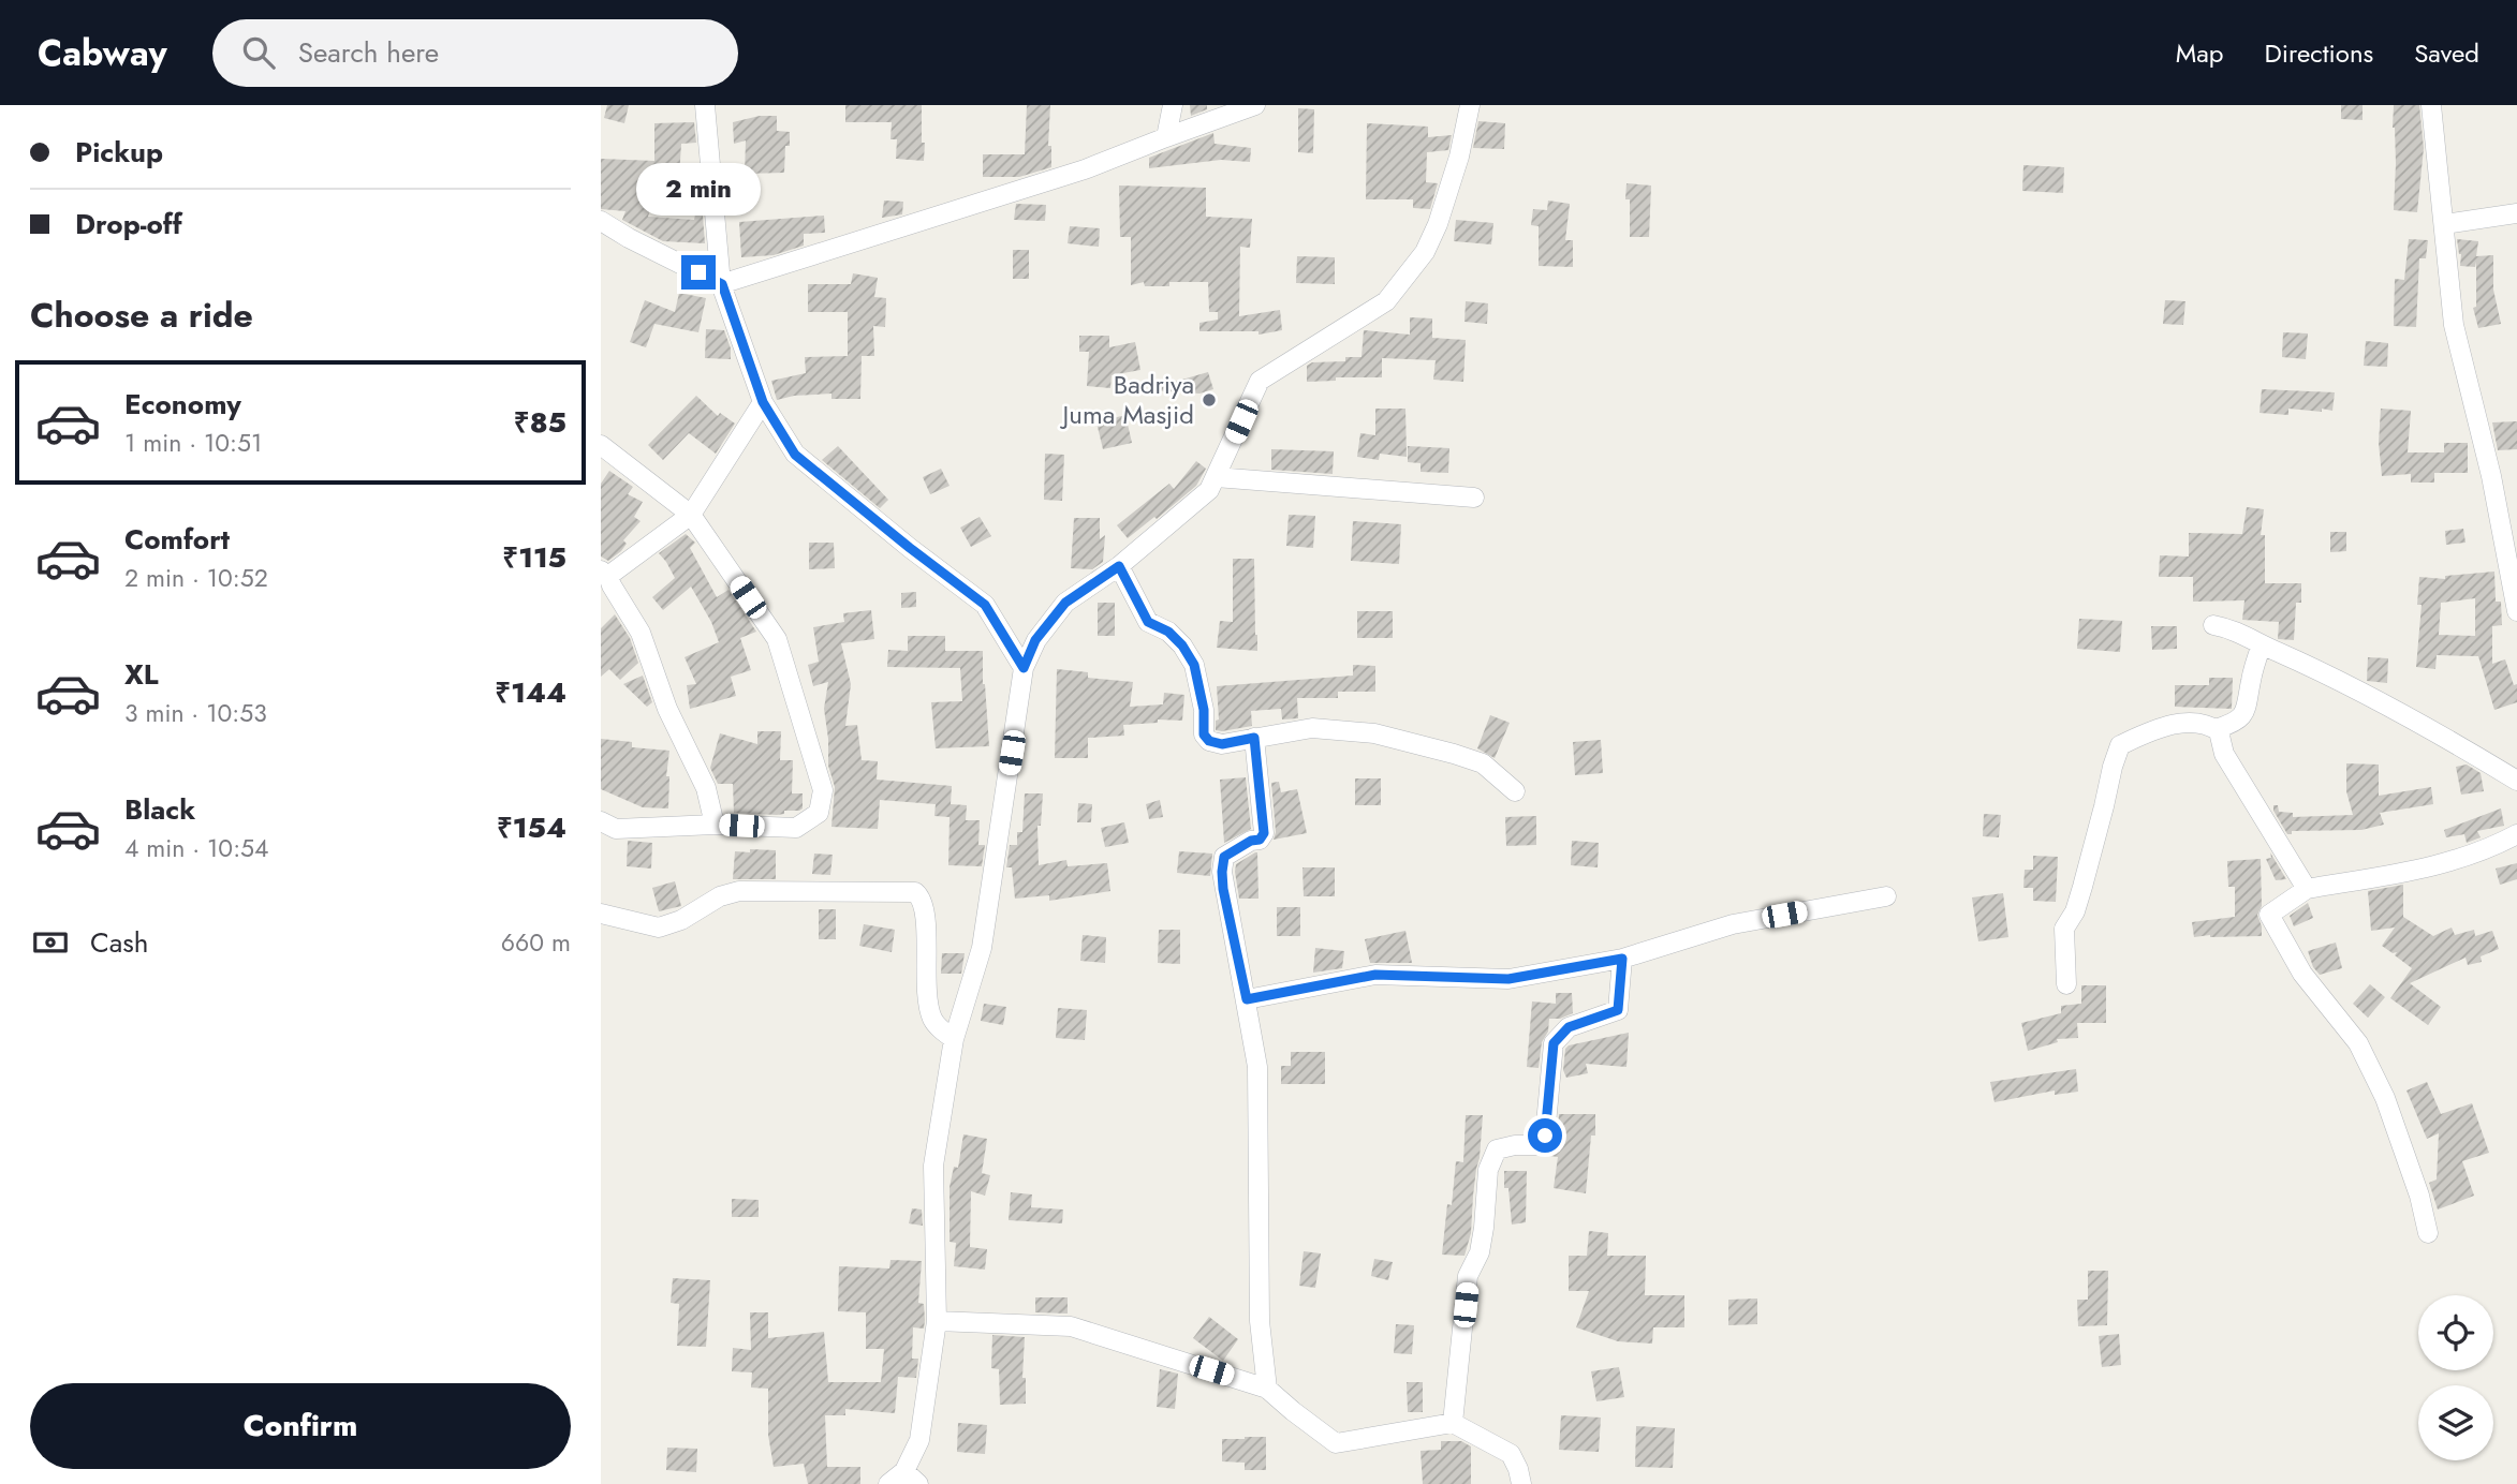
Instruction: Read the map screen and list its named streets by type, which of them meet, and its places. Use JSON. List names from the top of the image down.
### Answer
{
  "places": ["Badriya Juma Masjid"],
  "page": {
    "header": "Cabway",
    "search": "Search here",
    "nav": ["Map", "Directions", "Saved"],
    "banner": ["Pickup", "Drop-off"],
    "bubble": "2 min",
    "heading": "Choose a ride",
    "list": [
      {
        "name": "Economy",
        "note": "1 min · 10:51",
        "value": "₹85"
      },
      {
        "name": "Comfort",
        "note": "2 min · 10:52",
        "value": "₹115"
      },
      {
        "name": "XL",
        "note": "3 min · 10:53",
        "value": "₹144"
      },
      {
        "name": "Black",
        "note": "4 min · 10:54",
        "value": "₹154"
      }
    ],
    "pay": ["Cash", "660 m"],
    "buttons": "Confirm"
  }
}
